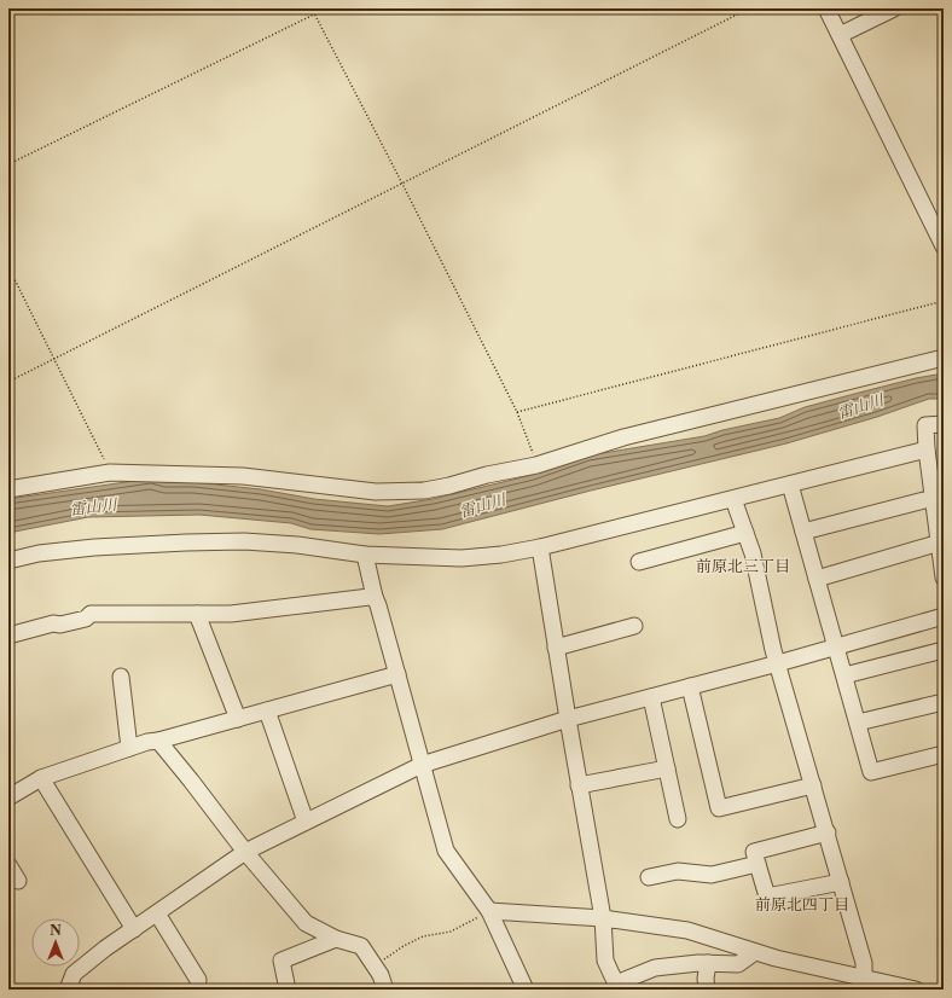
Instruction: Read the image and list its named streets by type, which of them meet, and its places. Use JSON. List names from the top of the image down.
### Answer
{
  "districts": ["前原北三丁目", "前原北四丁目"],
  "water": ["雷山川"],
  "north": "top"
}
